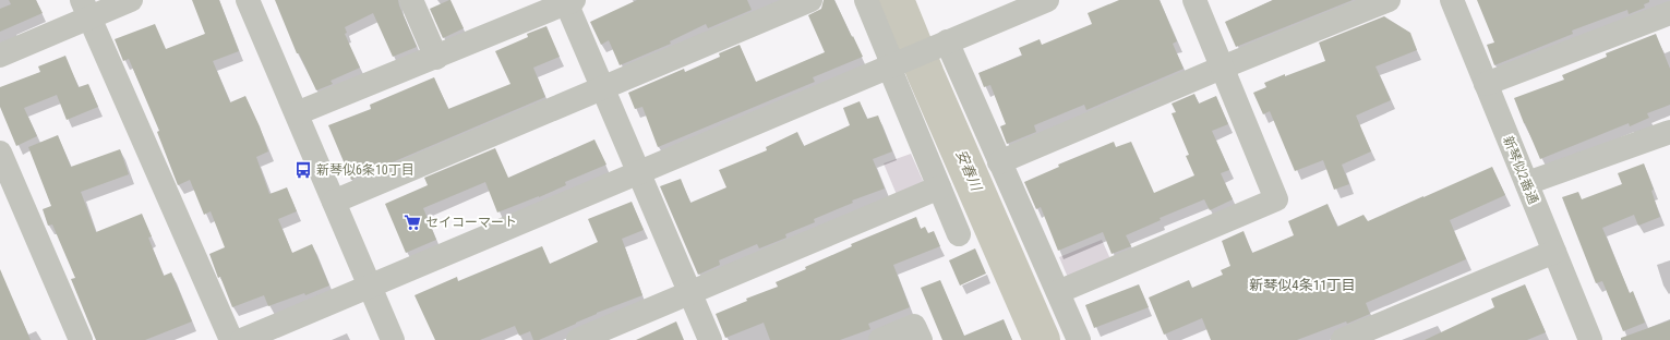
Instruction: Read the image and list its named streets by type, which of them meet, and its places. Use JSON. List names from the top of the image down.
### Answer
{
  "streets": {
    "street": ["新琴似2番通"]
  },
  "districts": ["新琴似4条11丁目"],
  "water": ["安春川"],
  "places": {
    "bus stop": ["新琴似6条10丁目"],
    "supermarket": ["セイコーマート"]
  }
}
